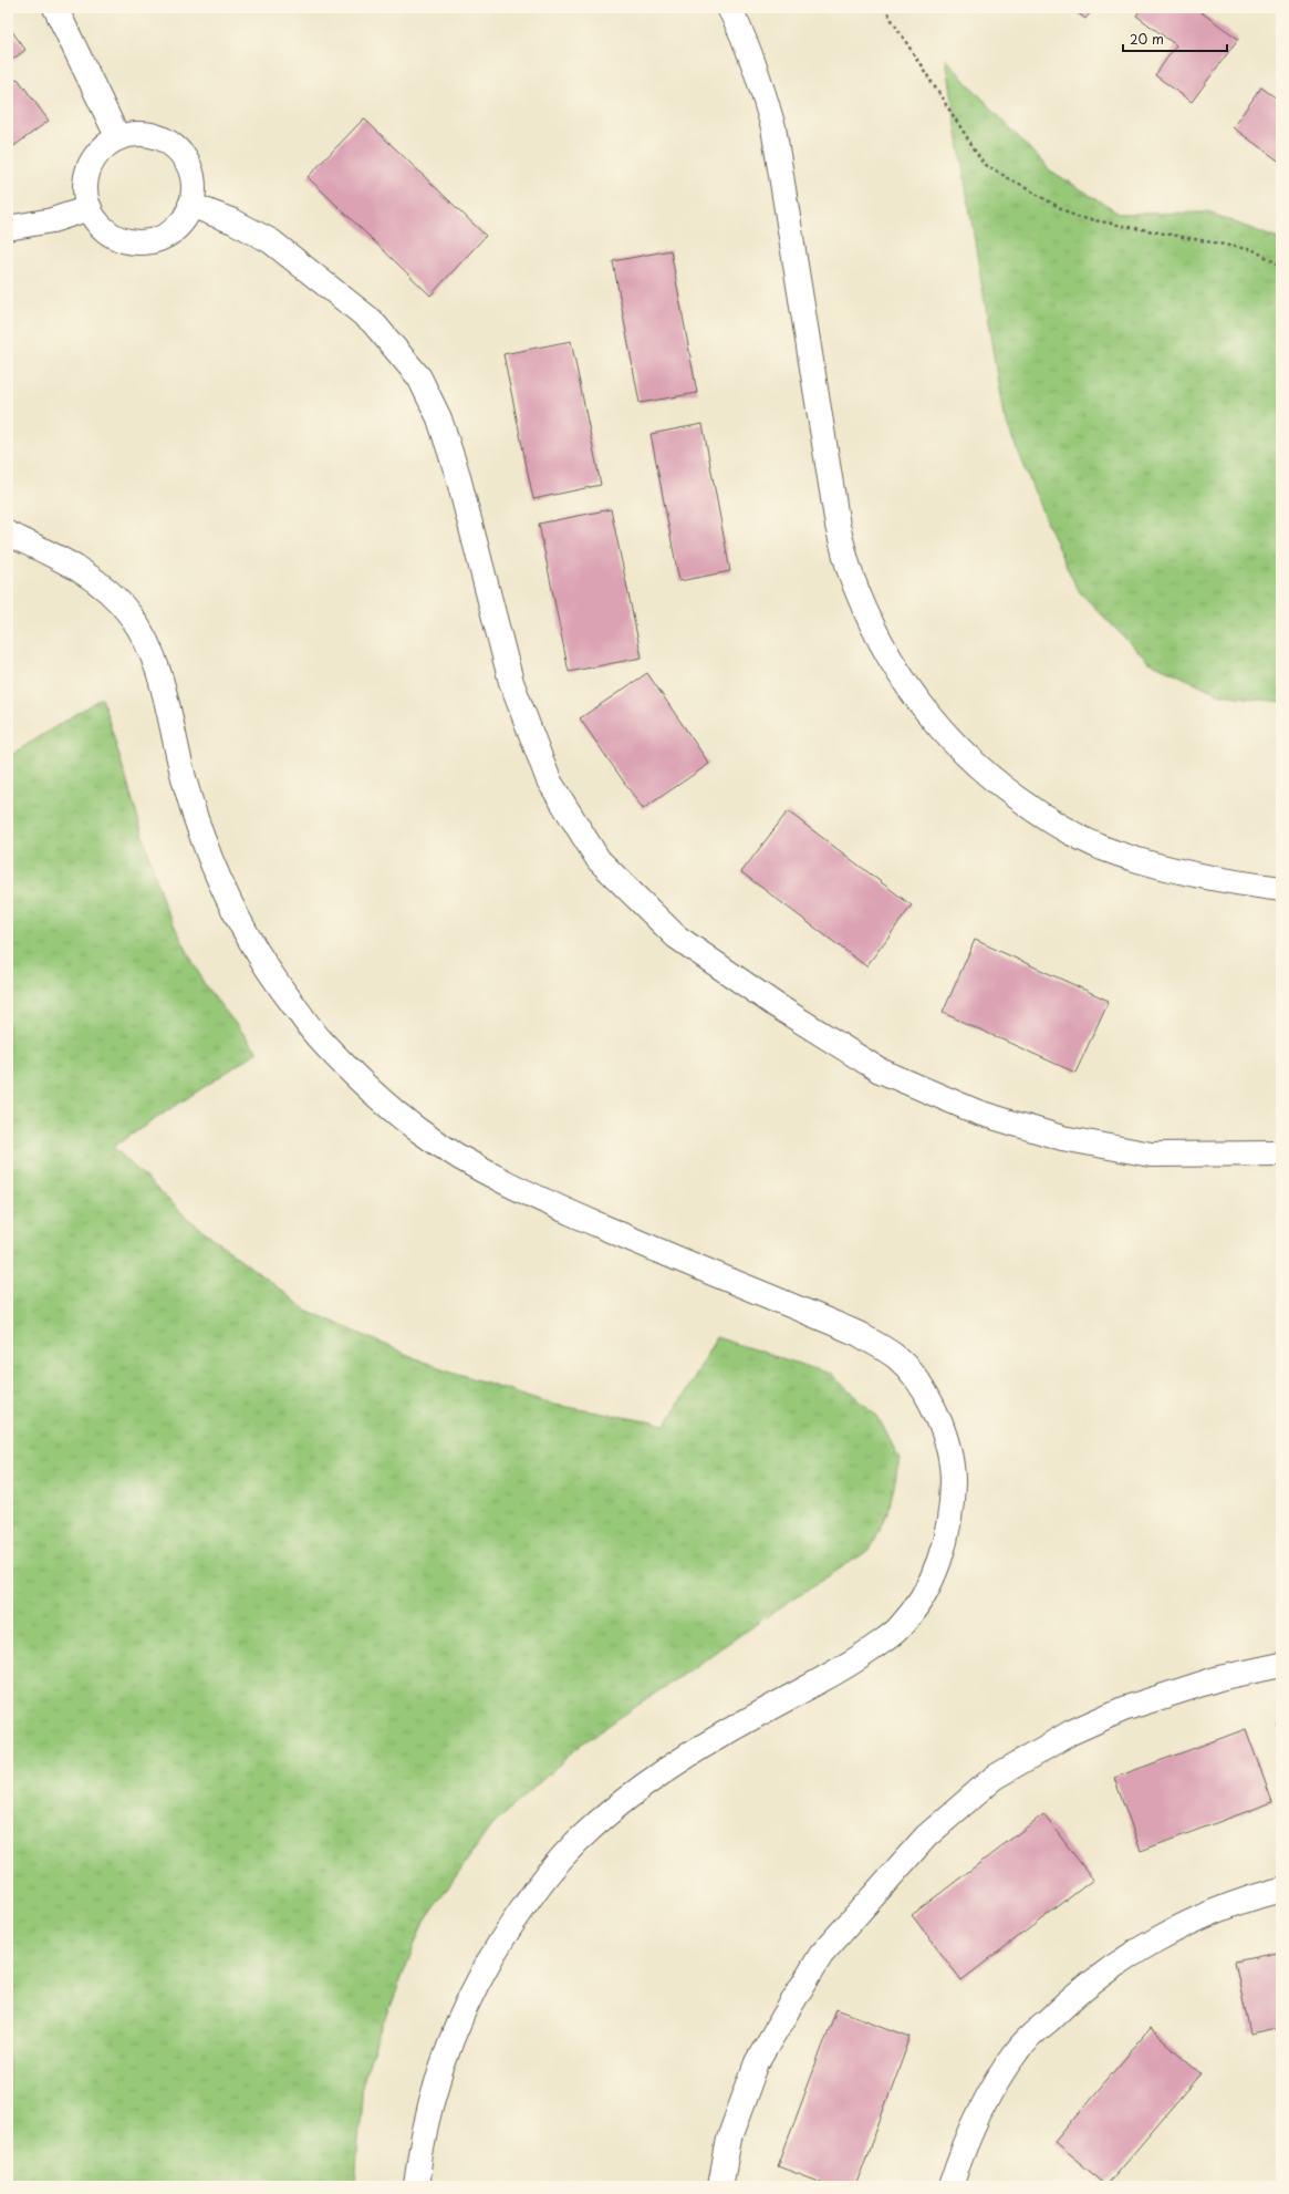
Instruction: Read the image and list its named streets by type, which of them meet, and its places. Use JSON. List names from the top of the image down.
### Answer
{
  "scale_bar": "20 m"
}
